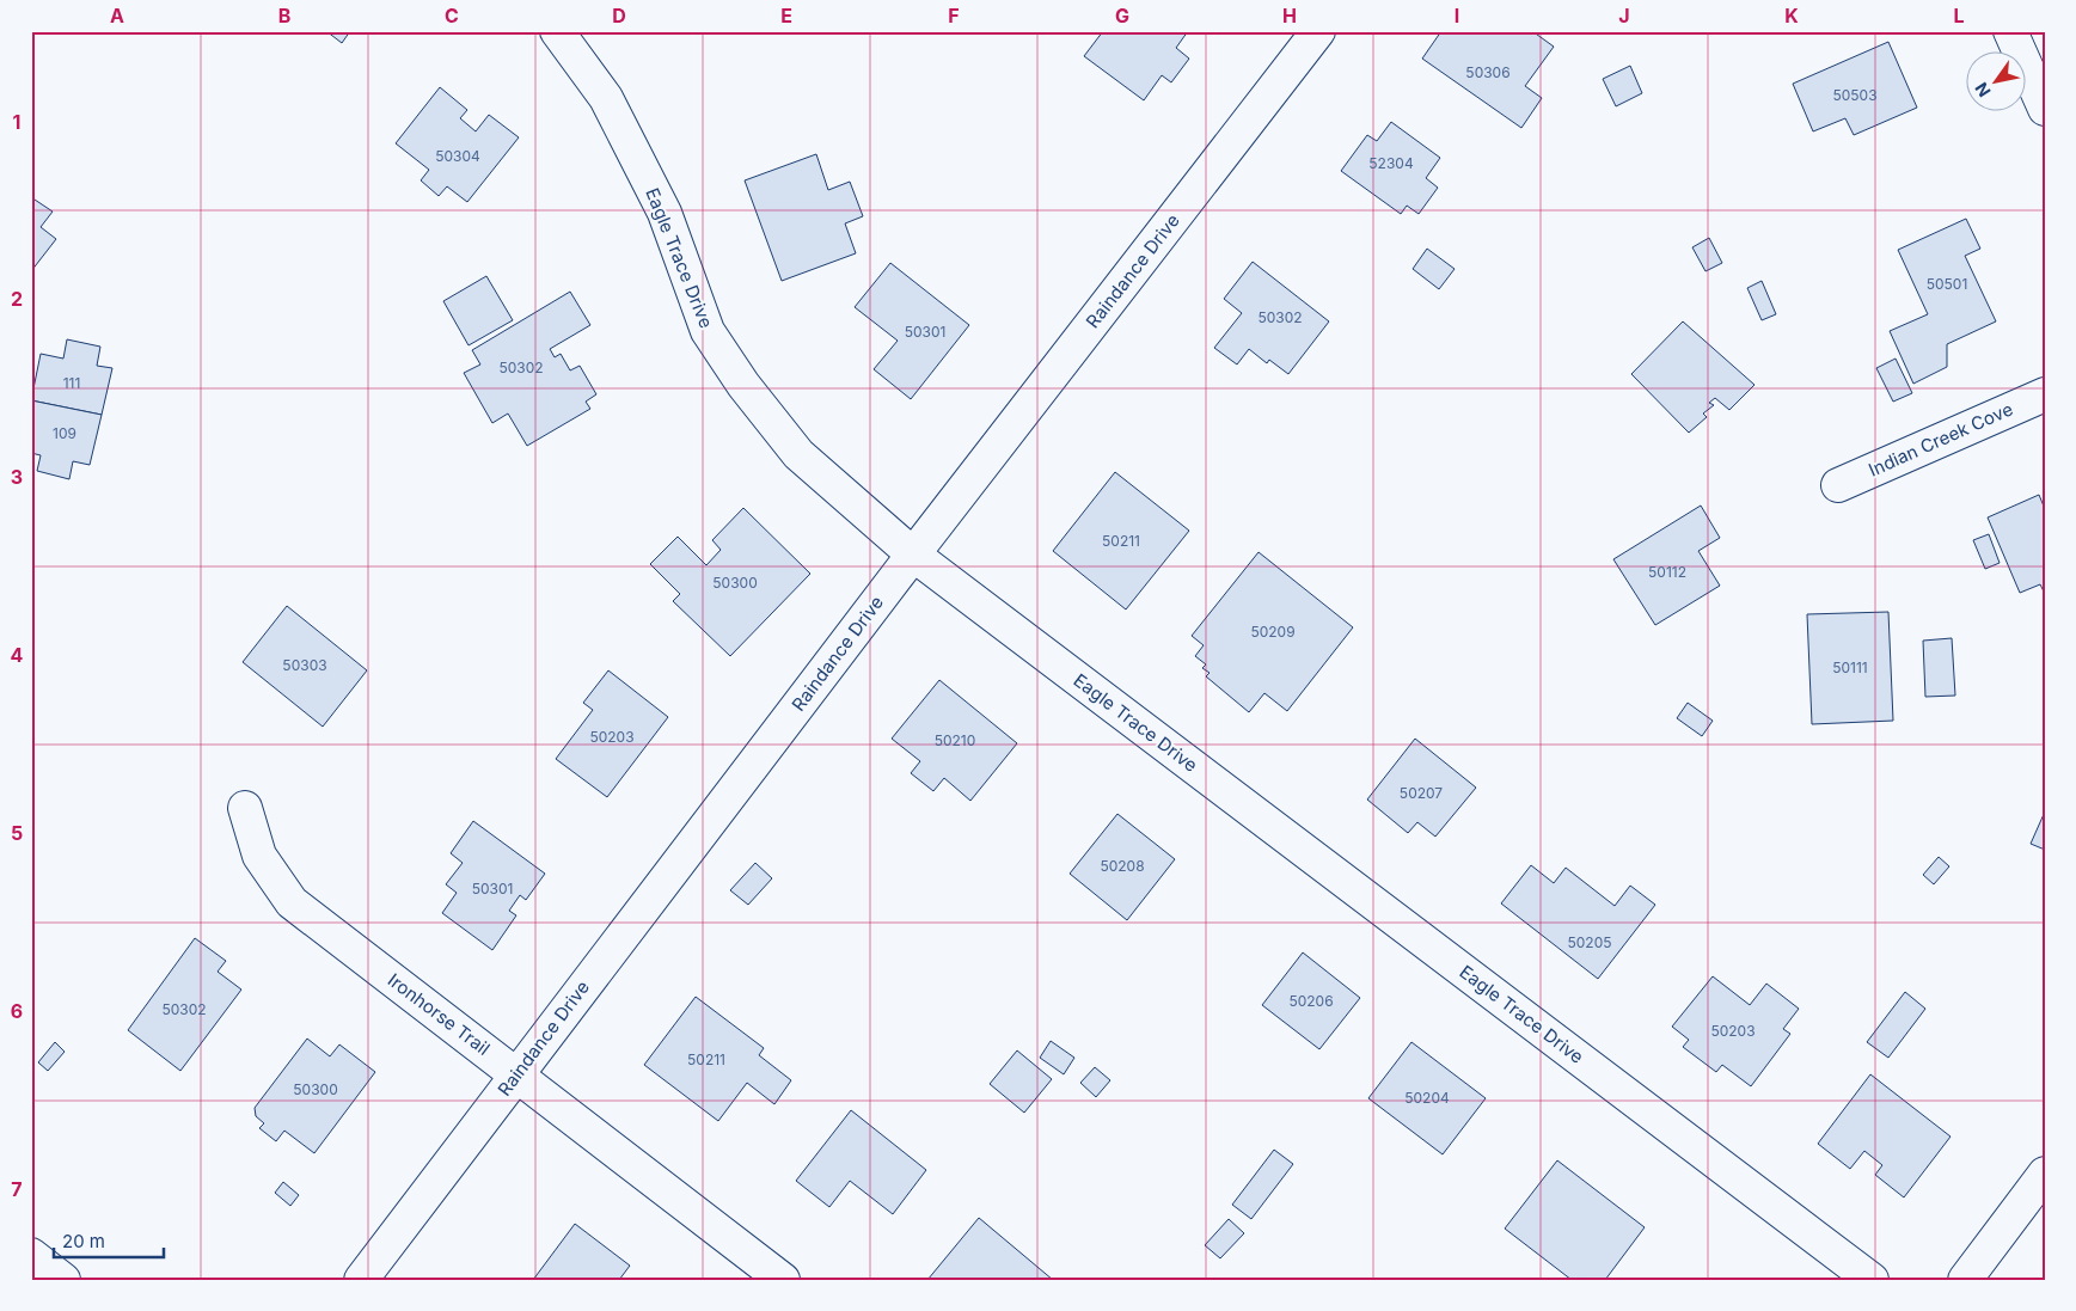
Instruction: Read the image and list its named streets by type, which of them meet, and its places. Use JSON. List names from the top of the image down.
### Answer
{
  "streets": {
    "street": [
      "Eagle Trace Drive",
      "Raindance Drive",
      "Indian Creek Cove",
      "Ironhorse Trail"
    ]
  },
  "crossings": [
    ["Eagle Trace Drive", "Raindance Drive"],
    ["Raindance Drive", "Ironhorse Trail"]
  ],
  "house_numbers": [
    "50306",
    "50503",
    "50304",
    "52304",
    "50501",
    "50302",
    "50301",
    "50302",
    "111",
    "109",
    "50211",
    "50112",
    "50300",
    "50209",
    "50303",
    "50111",
    "50203",
    "50210",
    "50207",
    "50208",
    "50301",
    "50205",
    "50206",
    "50302",
    "50203",
    "50211",
    "50300",
    "50204"
  ],
  "scale_bar": "20 m",
  "north": "bottom left",
  "grid": {
    "columns": [
      "A",
      "B",
      "C",
      "D",
      "E",
      "F",
      "G",
      "H",
      "I",
      "J",
      "K",
      "L"
    ],
    "rows": [
      "1",
      "2",
      "3",
      "4",
      "5",
      "6",
      "7"
    ]
  }
}
